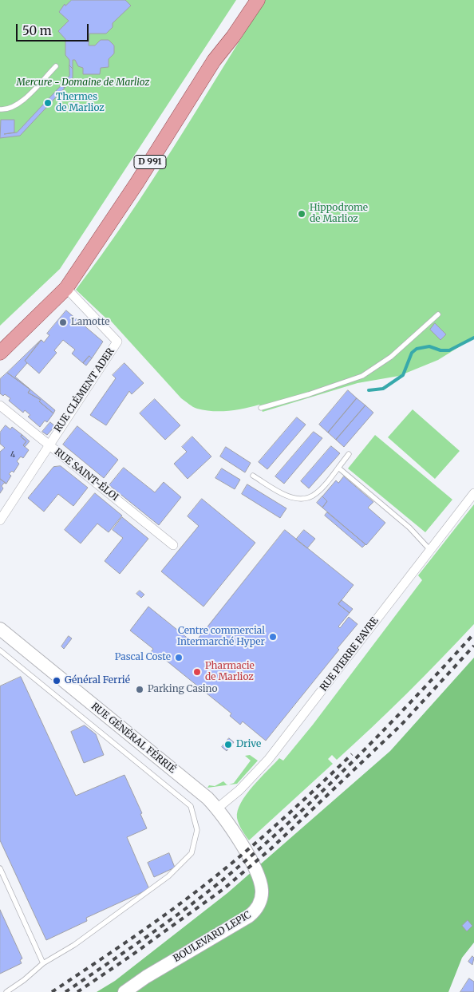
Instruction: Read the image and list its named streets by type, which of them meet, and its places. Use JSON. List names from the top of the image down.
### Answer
{
  "streets": {
    "main road": ["D 991", "RUE GÉNÉRAL FÉRRIÉ", "BOULEVARD LEPIC"],
    "street": ["RUE CLÉMENT ADER", "RUE SAINT-ÉLOI", "RUE PIERRE FAVRE"]
  },
  "crossings": [
    ["RUE CLÉMENT ADER", "RUE SAINT-ÉLOI"],
    ["RUE PIERRE FAVRE", "RUE GÉNÉRAL FÉRRIÉ"],
    ["RUE GÉNÉRAL FÉRRIÉ", "BOULEVARD LEPIC"]
  ],
  "parks": ["Mercure - Domaine de Marlioz"],
  "places": [
    "Thermes de Marlioz",
    "Hippodrome de Marlioz",
    "Lamotte",
    "Centre commercial Intermarché Hyper",
    "Pascal Coste",
    "Pharmacie de Marlioz",
    "Général Ferrié",
    "Parking Casino",
    "Drive"
  ],
  "house_numbers": ["4"],
  "scale_bar": "50 m"
}
